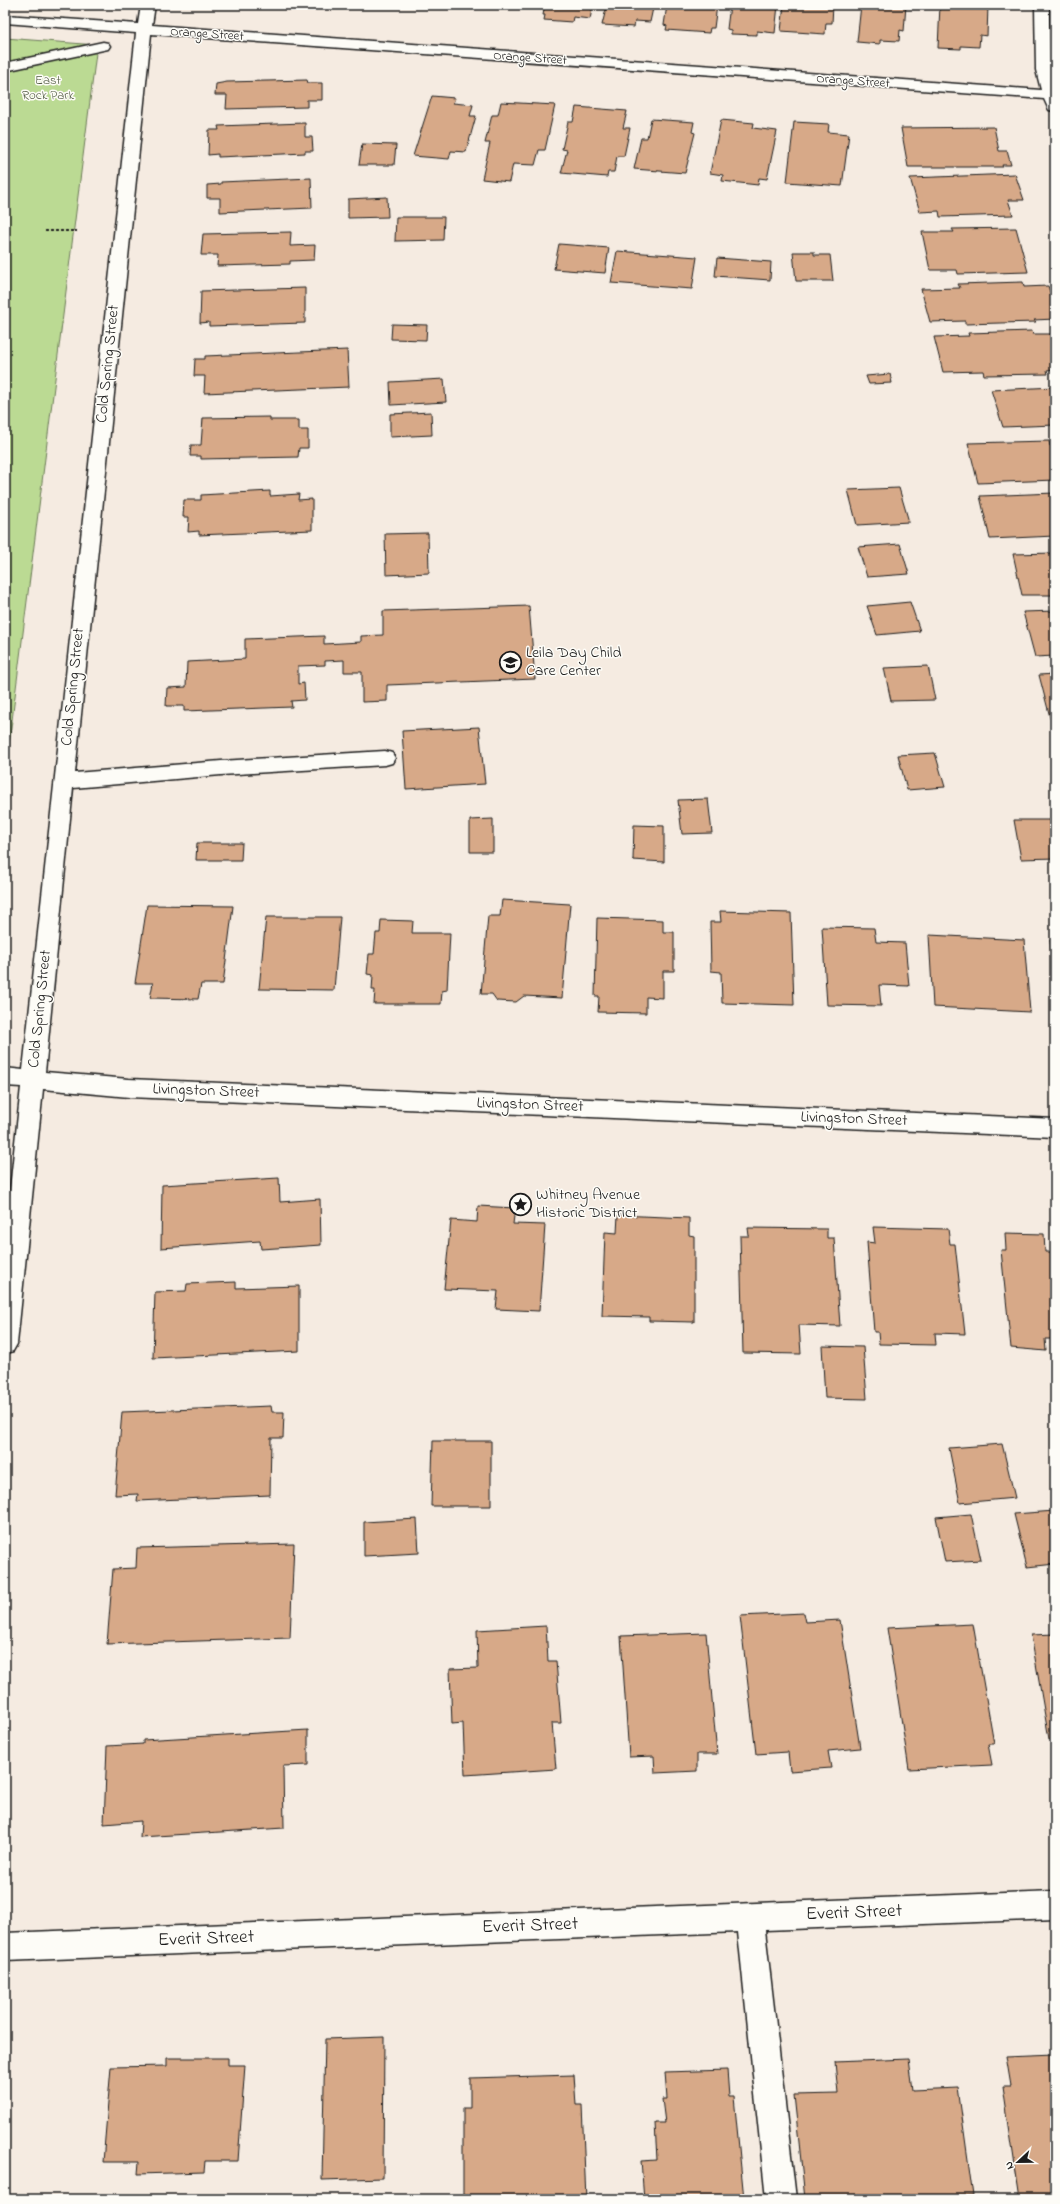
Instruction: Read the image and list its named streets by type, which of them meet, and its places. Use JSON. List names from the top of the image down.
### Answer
{
  "streets": {
    "street": [
      "Orange Street",
      "Cold Spring Street",
      "Livingston Street",
      "Everit Street"
    ]
  },
  "crossings": [
    ["Orange Street", "Cold Spring Street"],
    ["Cold Spring Street", "Livingston Street"]
  ],
  "parks": ["East Rock Park"],
  "places": {
    "school or university": ["Leila Day Child Care Center"],
    "place": ["Whitney Avenue Historic District"]
  },
  "north": "left"
}
